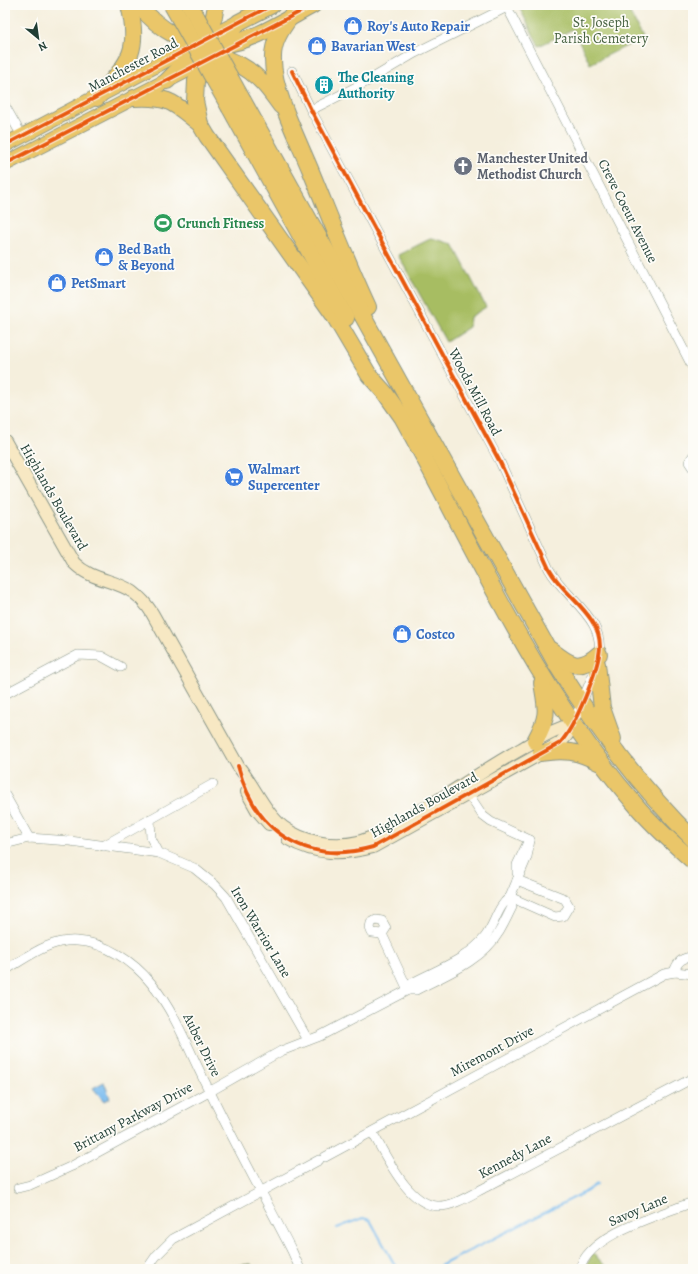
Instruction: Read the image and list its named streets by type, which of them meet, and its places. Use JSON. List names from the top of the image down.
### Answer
{
  "streets": {
    "main road": ["Manchester Road"],
    "street": [
      "Creve Coeur Avenue",
      "Woods Mill Road",
      "Highlands Boulevard",
      "Iron Warrior Lane",
      "Auber Drive",
      "Miremont Drive",
      "Brittany Parkway Drive",
      "Kennedy Lane",
      "Savoy Lane"
    ]
  },
  "crossings": [
    ["Woods Mill Road", "Highlands Boulevard"],
    ["Highlands Boulevard", "Brittany Parkway Drive"],
    ["Iron Warrior Lane", "Brittany Parkway Drive"],
    ["Auber Drive", "Miremont Drive"],
    ["Auber Drive", "Brittany Parkway Drive"],
    ["Miremont Drive", "Kennedy Lane"]
  ],
  "parks": ["St. Joseph Parish Cemetery"],
  "places": {
    "shop": [
      "Roy's Auto Repair",
      "Bavarian West",
      "Bed Bath & Beyond",
      "PetSmart",
      "Costco"
    ],
    "building": ["The Cleaning Authority"],
    "church": ["Manchester United Methodist Church"],
    "sports": ["Crunch Fitness"],
    "supermarket": ["Walmart Supercenter"]
  },
  "north": "bottom right"
}
